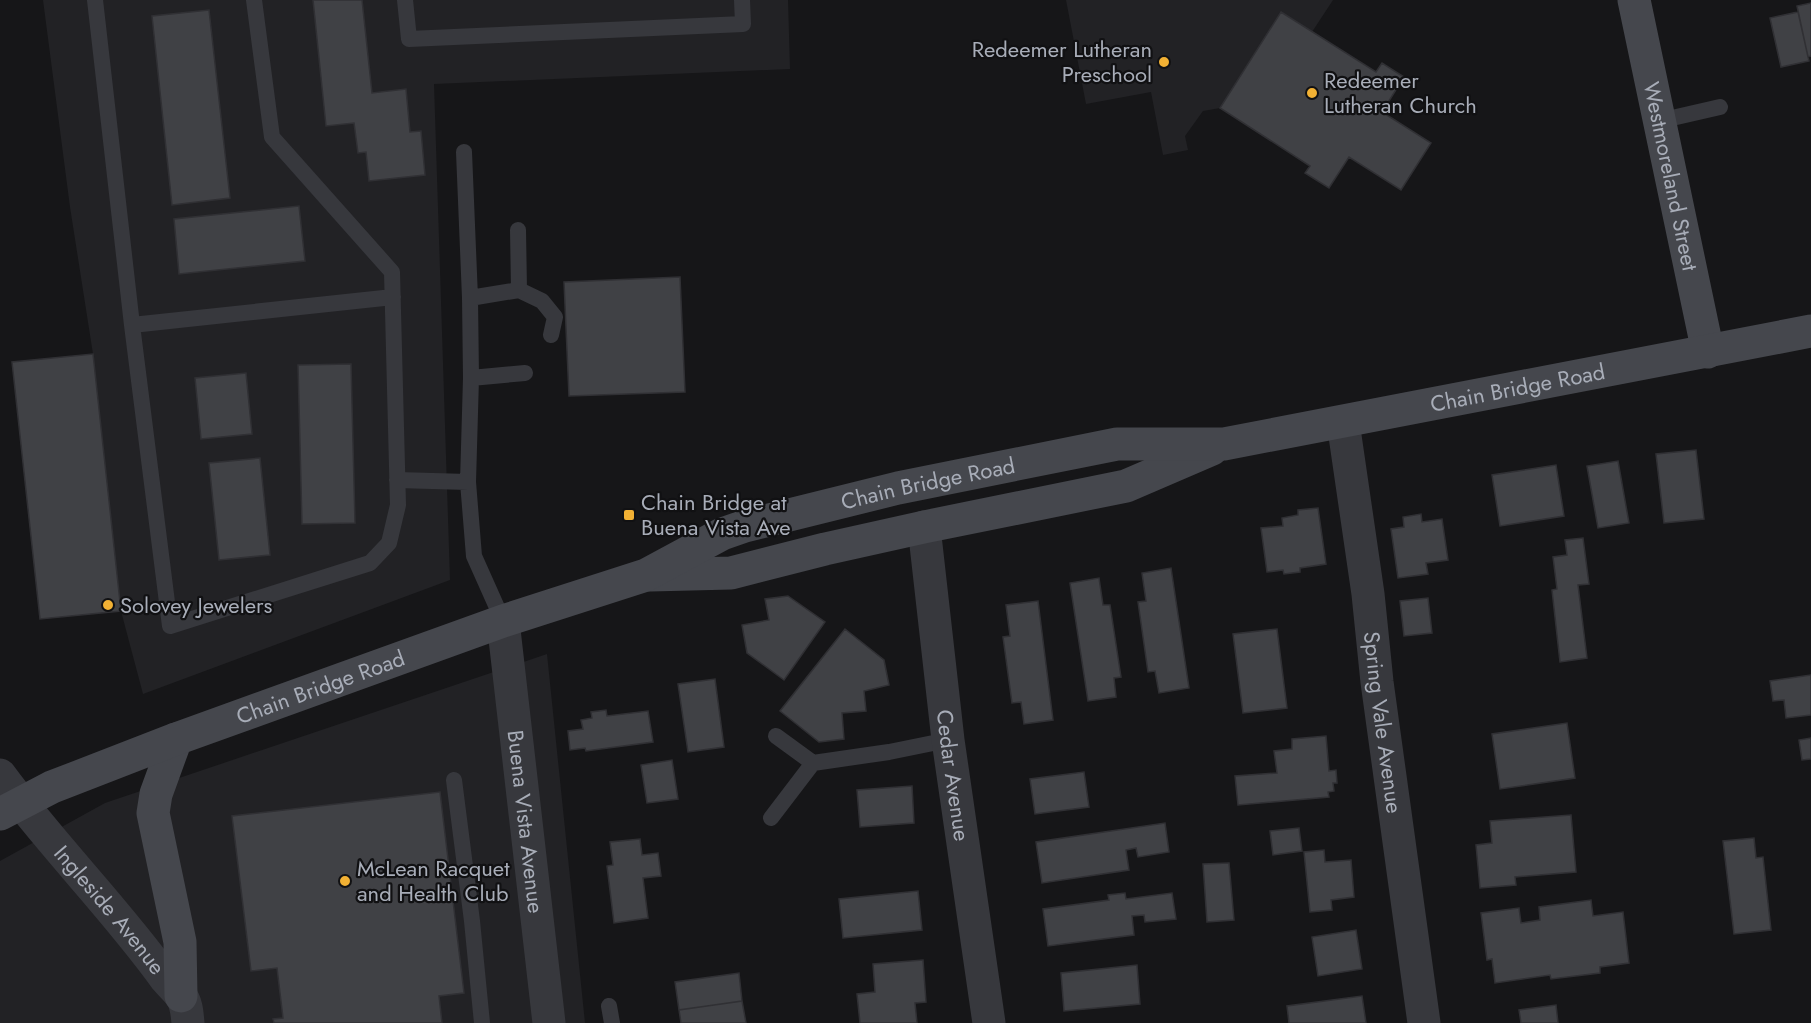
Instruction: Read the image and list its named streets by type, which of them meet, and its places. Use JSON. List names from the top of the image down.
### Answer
{
  "streets": {
    "main road": ["Westmoreland Street", "Chain Bridge Road"],
    "street": [
      "Spring Vale Avenue",
      "Cedar Avenue",
      "Buena Vista Avenue",
      "Ingleside Avenue"
    ]
  },
  "crossings": [
    ["Westmoreland Street", "Chain Bridge Road"],
    ["Chain Bridge Road", "Spring Vale Avenue"],
    ["Chain Bridge Road", "Cedar Avenue"],
    ["Chain Bridge Road", "Buena Vista Avenue"],
    ["Chain Bridge Road", "Ingleside Avenue"]
  ],
  "places": {
    "other": [
      "Redeemer Lutheran Preschool",
      "Redeemer Lutheran Church",
      "Solovey Jewelers",
      "McLean Racquet and Health Club"
    ],
    "transit": ["Chain Bridge at Buena Vista Ave"]
  }
}
